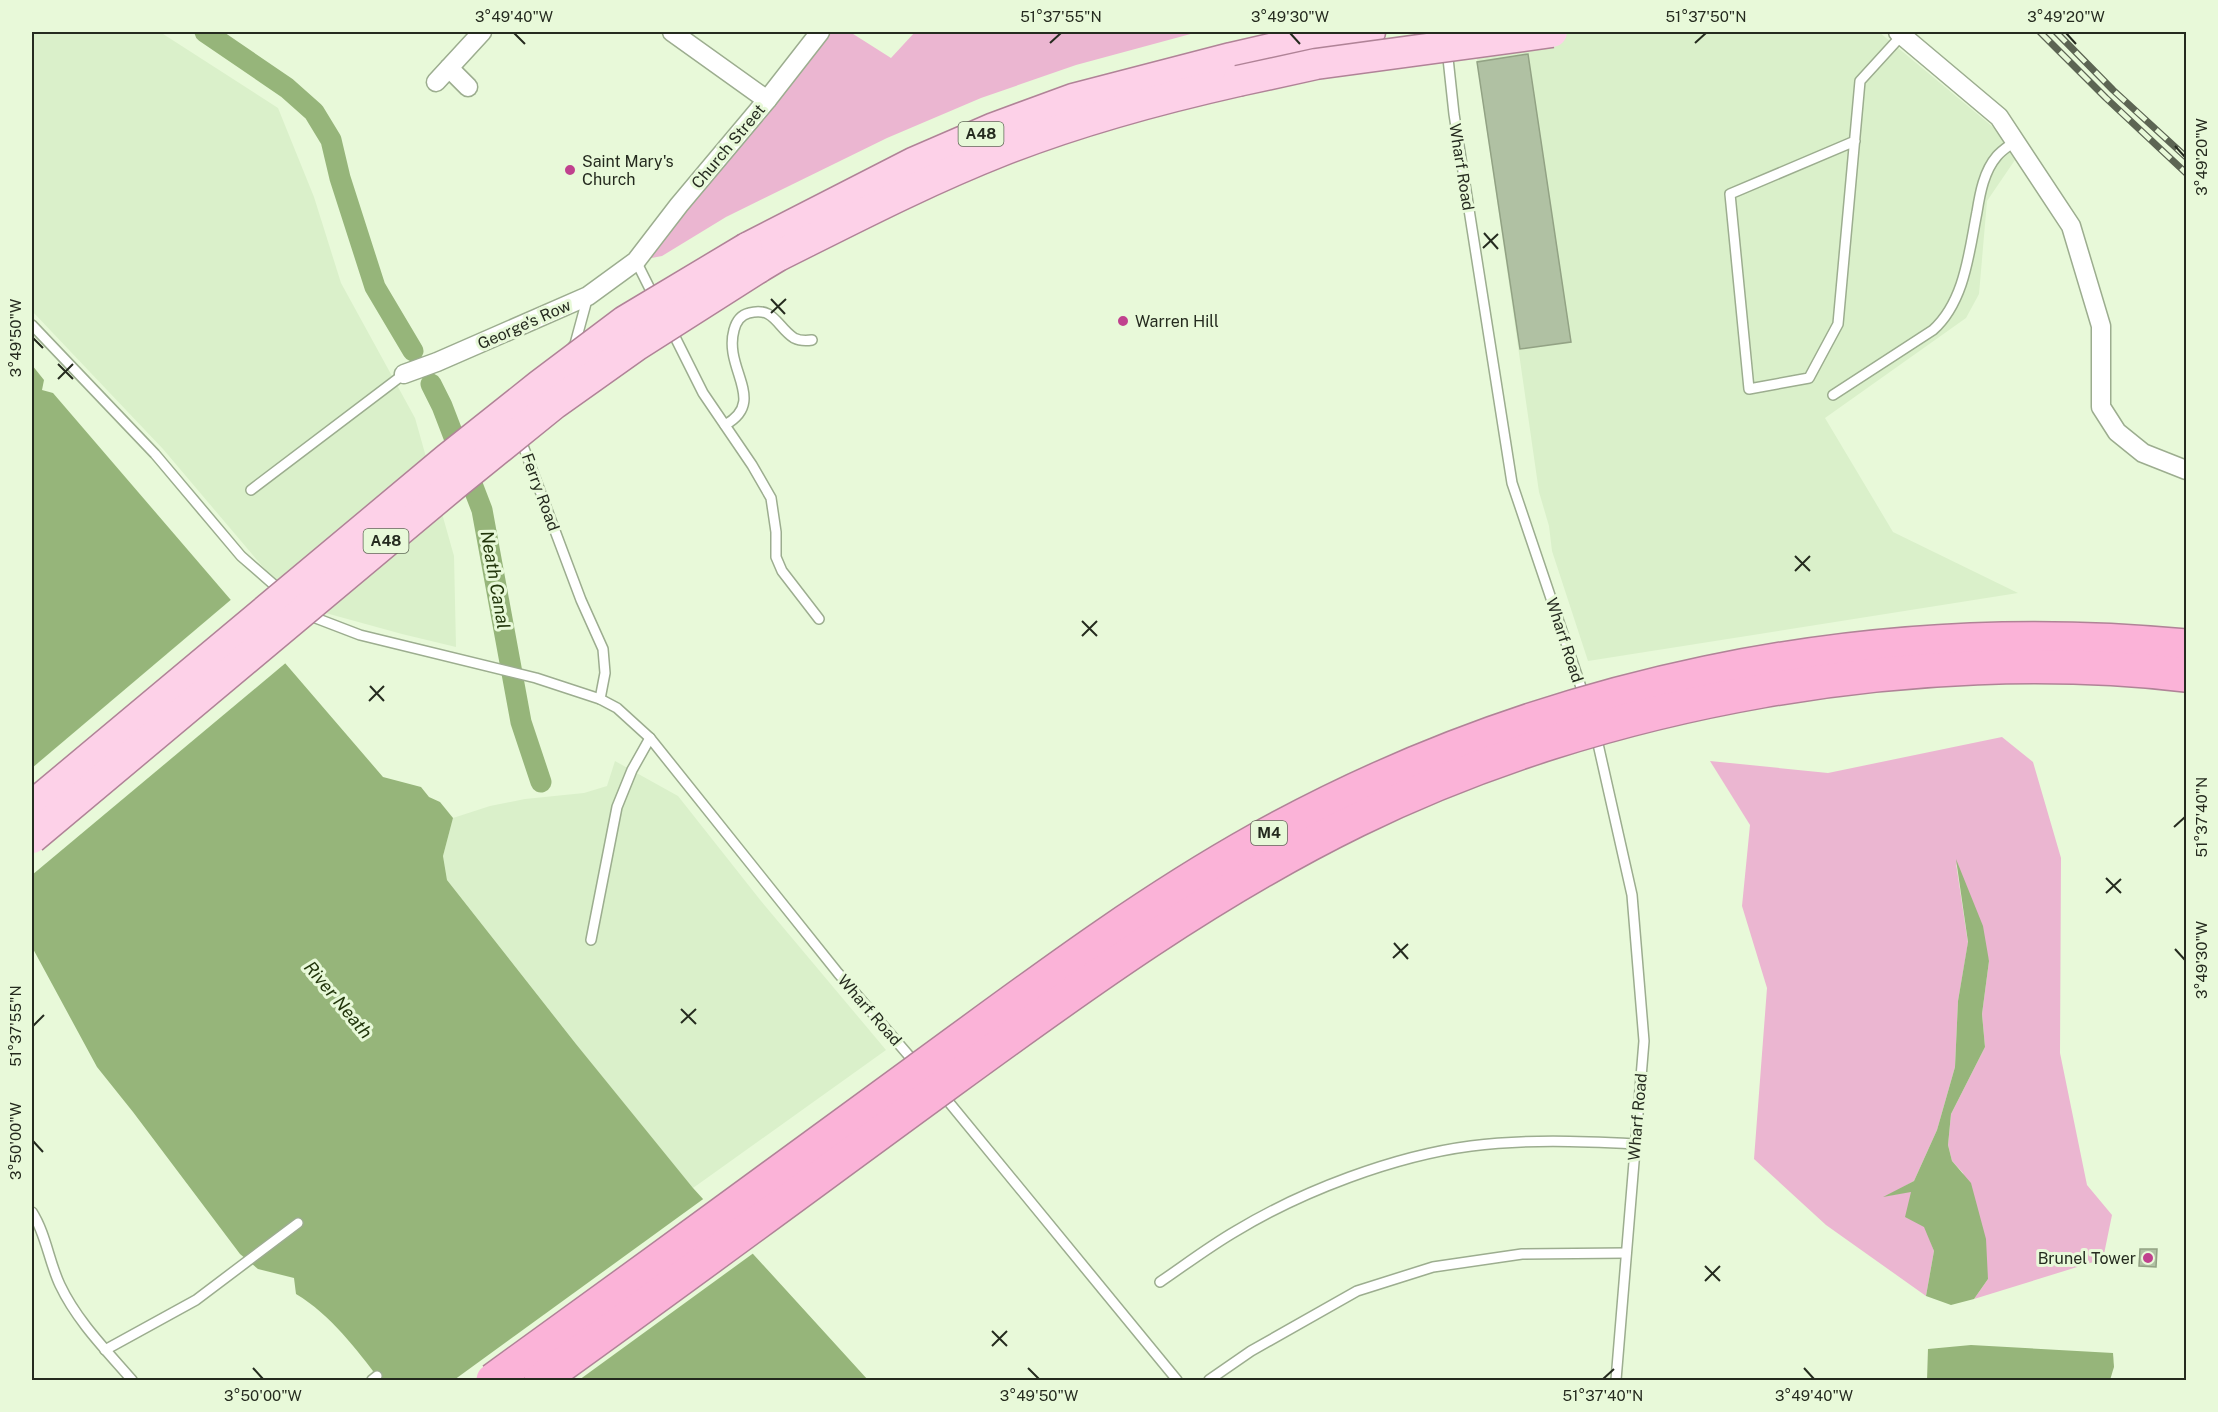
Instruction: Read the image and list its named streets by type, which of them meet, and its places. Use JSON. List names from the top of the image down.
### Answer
{
  "streets": {
    "highway": ["M4"],
    "main road": ["A48"],
    "street": ["Church Street", "George's Row"],
    "lane": ["Wharf Road", "Ferry Road"]
  },
  "crossings": [
    ["Church Street", "George's Row"],
    ["Wharf Road", "Ferry Road"]
  ],
  "water": ["Neath Canal", "River Neath"],
  "places": ["Saint Mary's Church", "Warren Hill", "Brunel Tower"],
  "coordinates": [
    "3°49'40\"W",
    "51°37'55\"N",
    "3°49'30\"W",
    "51°37'50\"N",
    "3°49'20\"W",
    "3°49'50\"W",
    "51°37'40\"N",
    "3°50'00\"W"
  ]
}
